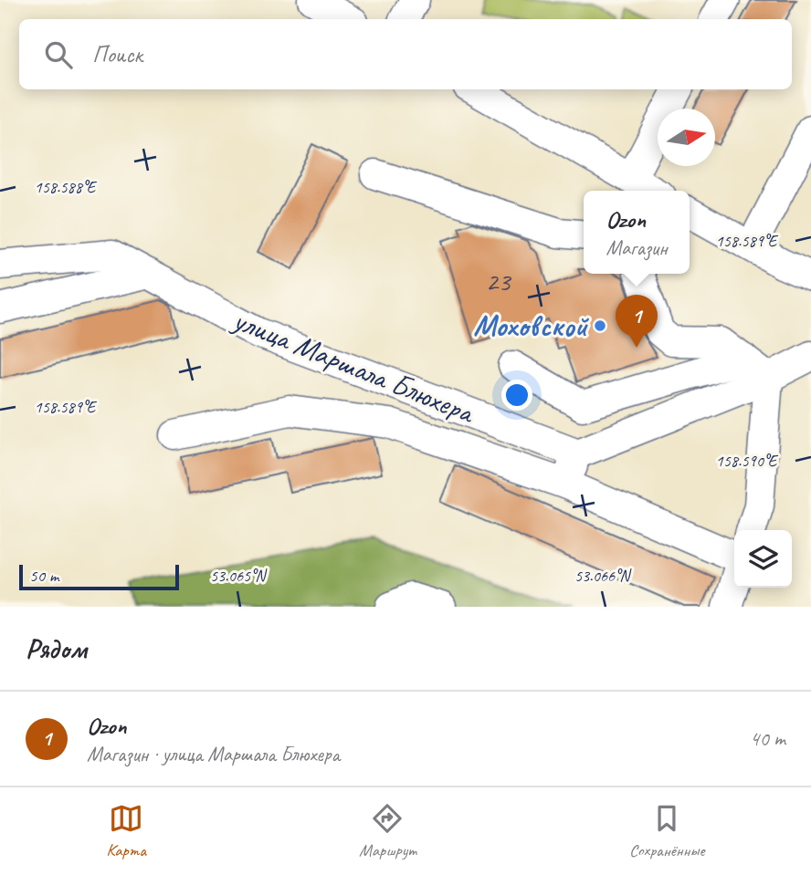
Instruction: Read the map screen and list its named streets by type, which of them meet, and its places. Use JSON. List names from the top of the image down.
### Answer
{
  "streets": {
    "street": ["улица Маршала Блюхера"]
  },
  "places": ["Моховской"],
  "house_numbers": ["23"],
  "scale_bar": "50 m",
  "north": "right",
  "page": {
    "search": "Поиск",
    "popup": ["Ozon", "Магазин"],
    "pins": "1",
    "scale": "50 m",
    "heading": "Рядом",
    "list": [
      {
        "mark": "1",
        "name": "Ozon",
        "note": "Магазин · улица Маршала Блюхера",
        "value": "40 m"
      }
    ],
    "nav": ["Карта", "Маршрут", "Сохранённые"]
  },
  "coordinates": [
    "158.588°E",
    "158.589°E",
    "158.590°E",
    "53.065°N",
    "53.066°N"
  ]
}
